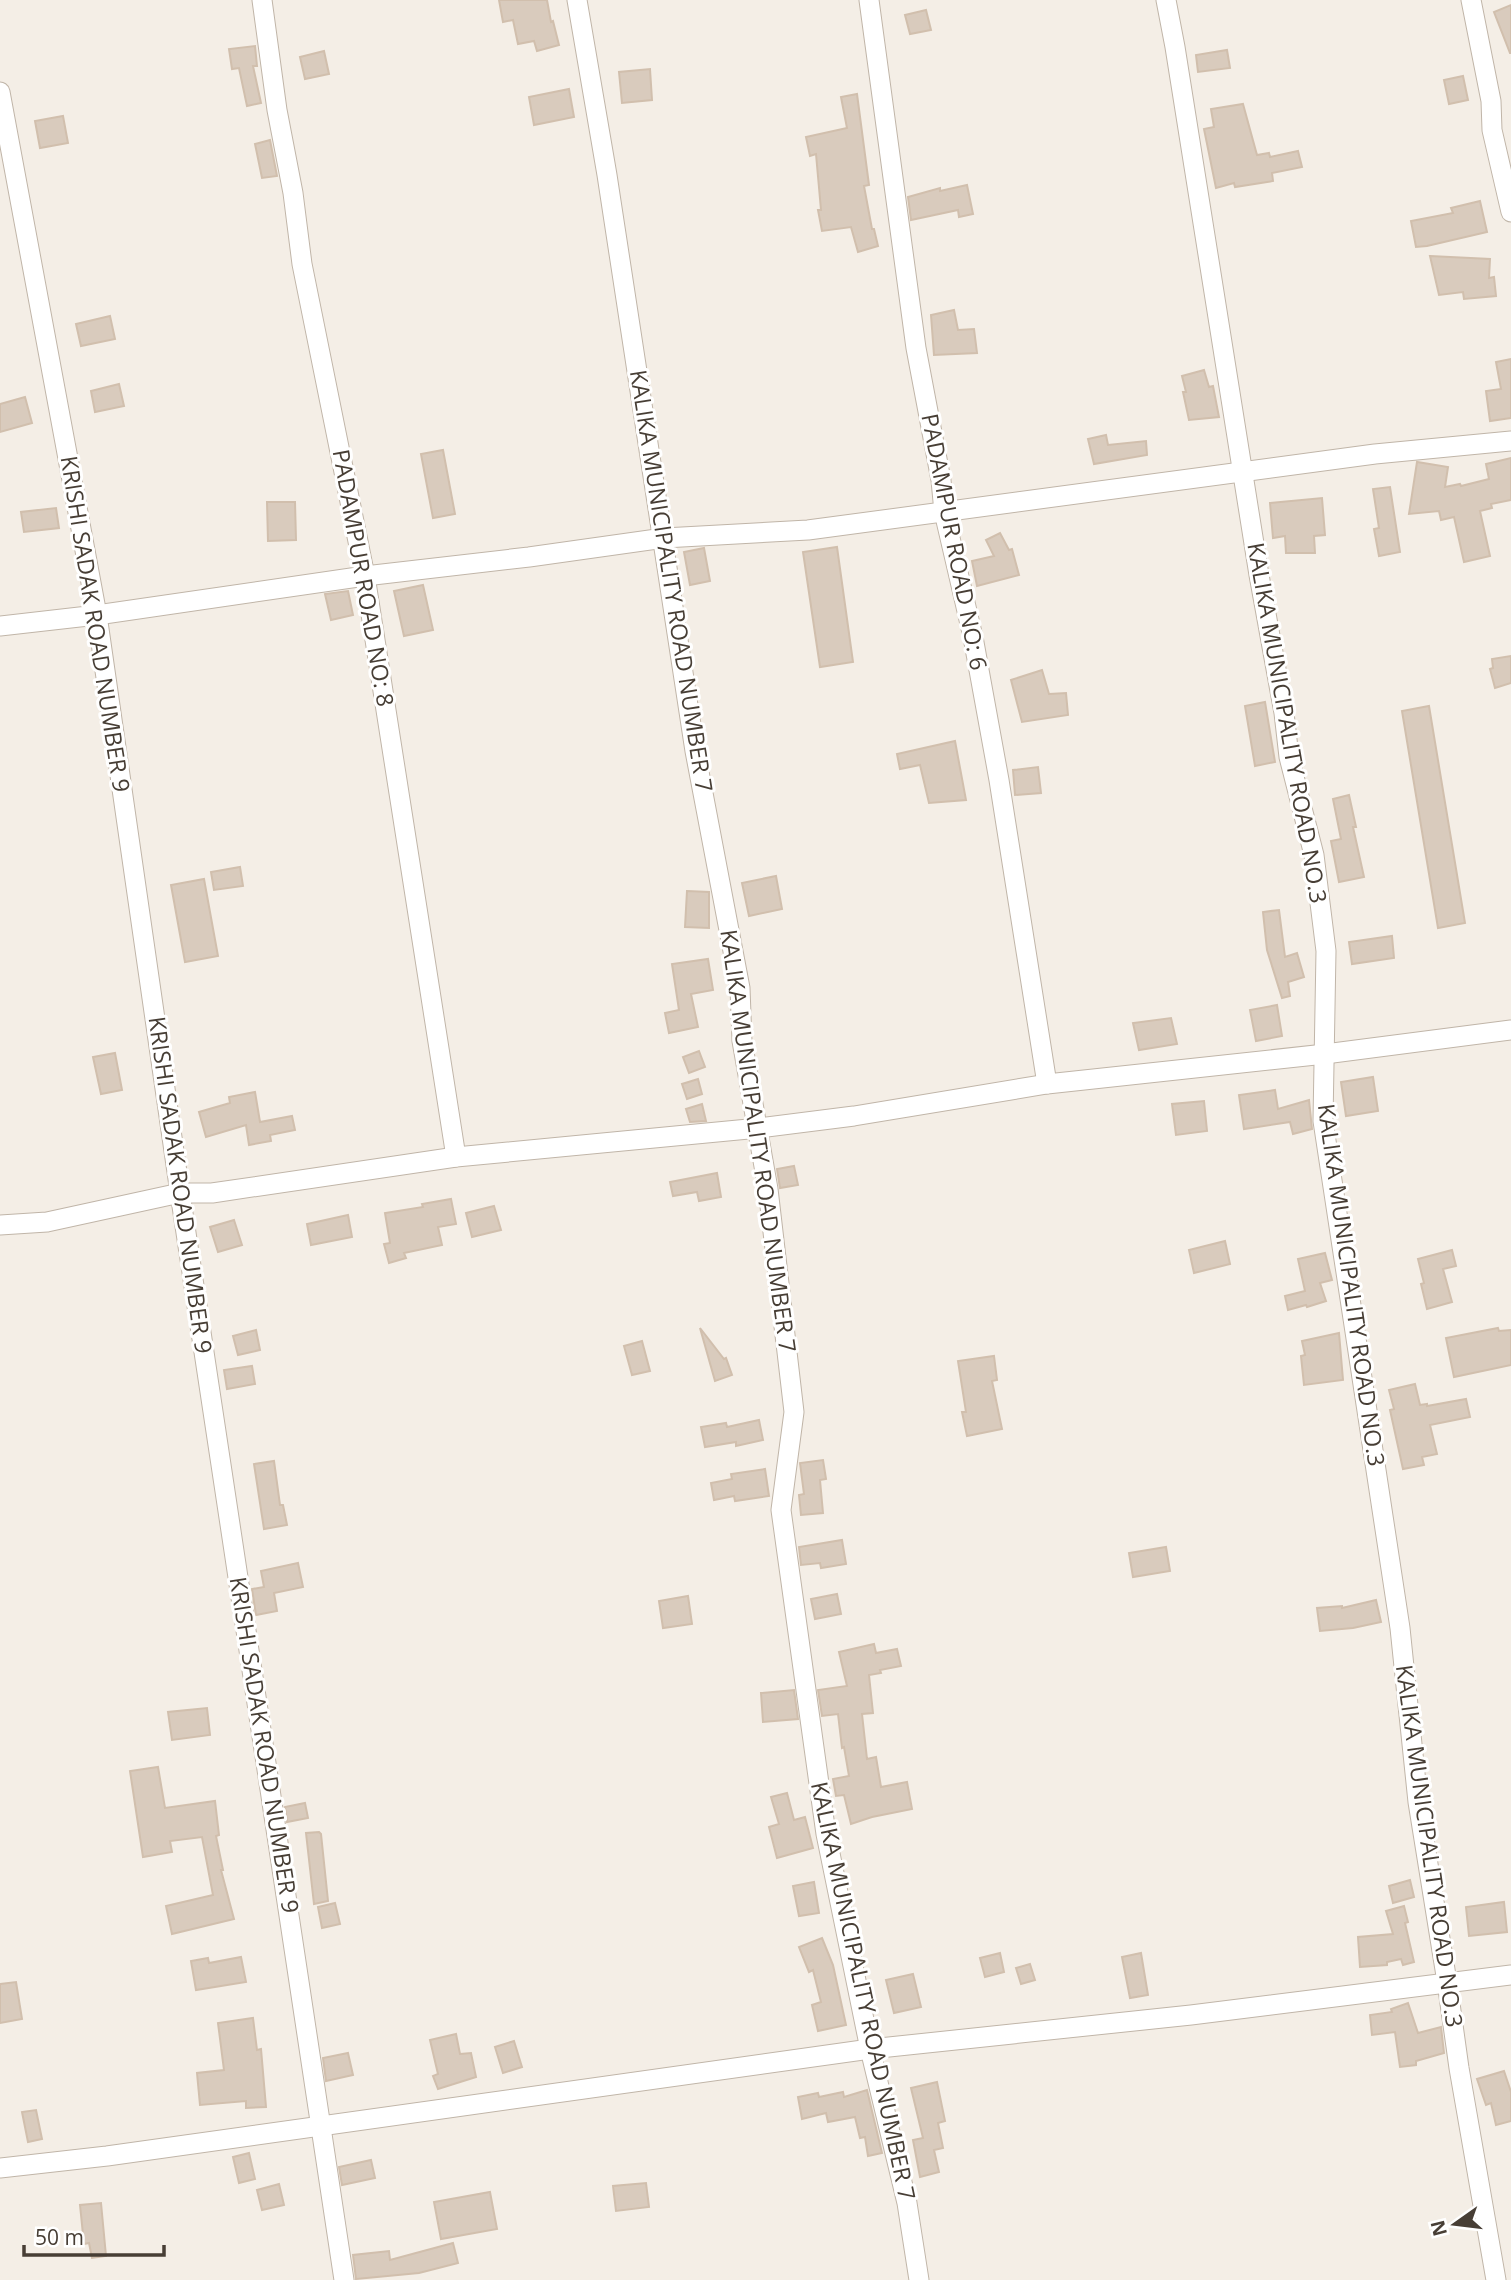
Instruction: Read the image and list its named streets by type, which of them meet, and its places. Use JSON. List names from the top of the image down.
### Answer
{
  "streets": {
    "street": [
      "PADAMPUR ROAD NO: 6",
      "PADAMPUR ROAD NO: 8",
      "KALIKA MUNICIPALITY ROAD NUMBER 7",
      "KRISHI SADAK ROAD NUMBER 9",
      "KALIKA MUNICIPALITY ROAD NO.3"
    ]
  },
  "scale_bar": "50 m",
  "north": "left"
}
